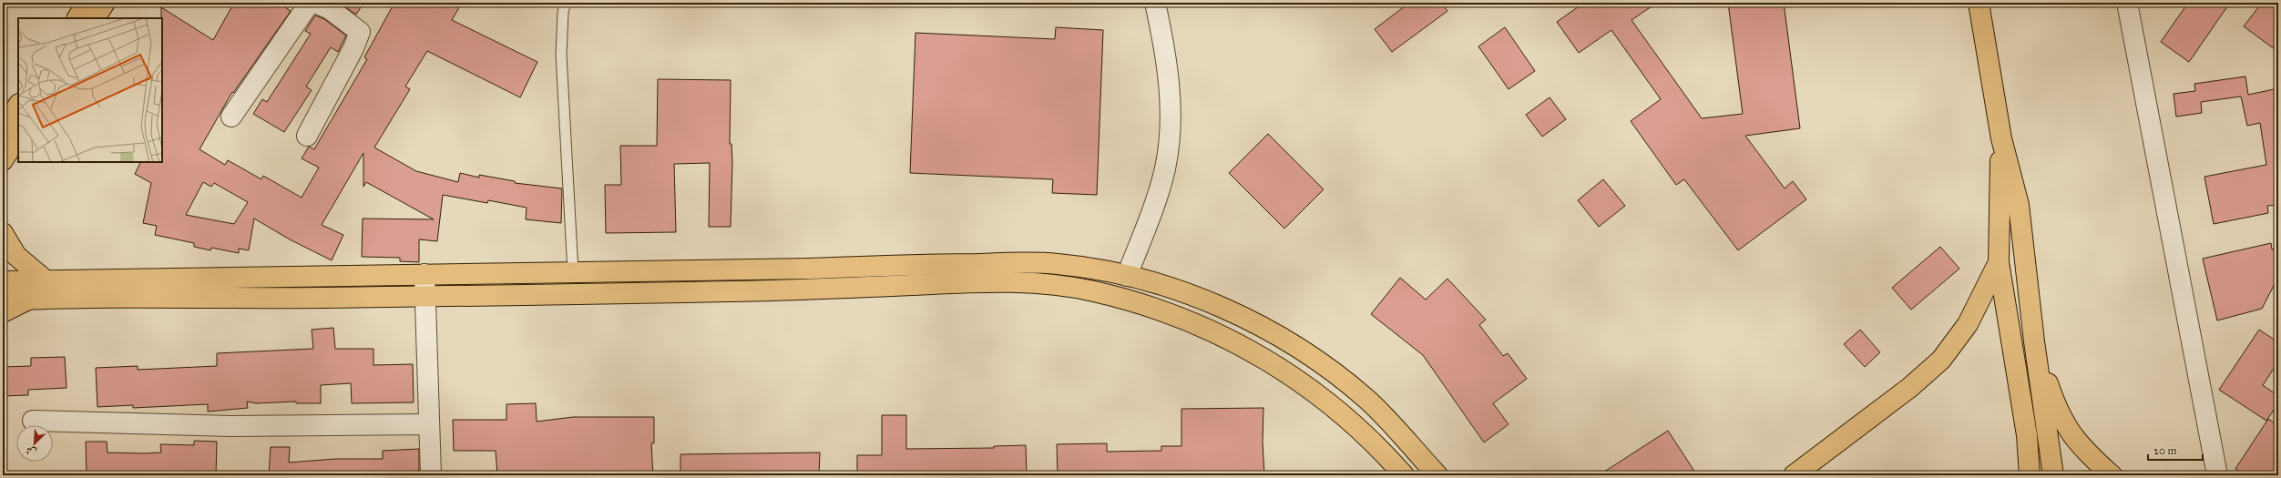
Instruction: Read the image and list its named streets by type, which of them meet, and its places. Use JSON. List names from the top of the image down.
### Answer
{
  "scale_bar": "20 m",
  "north": "bottom left"
}
